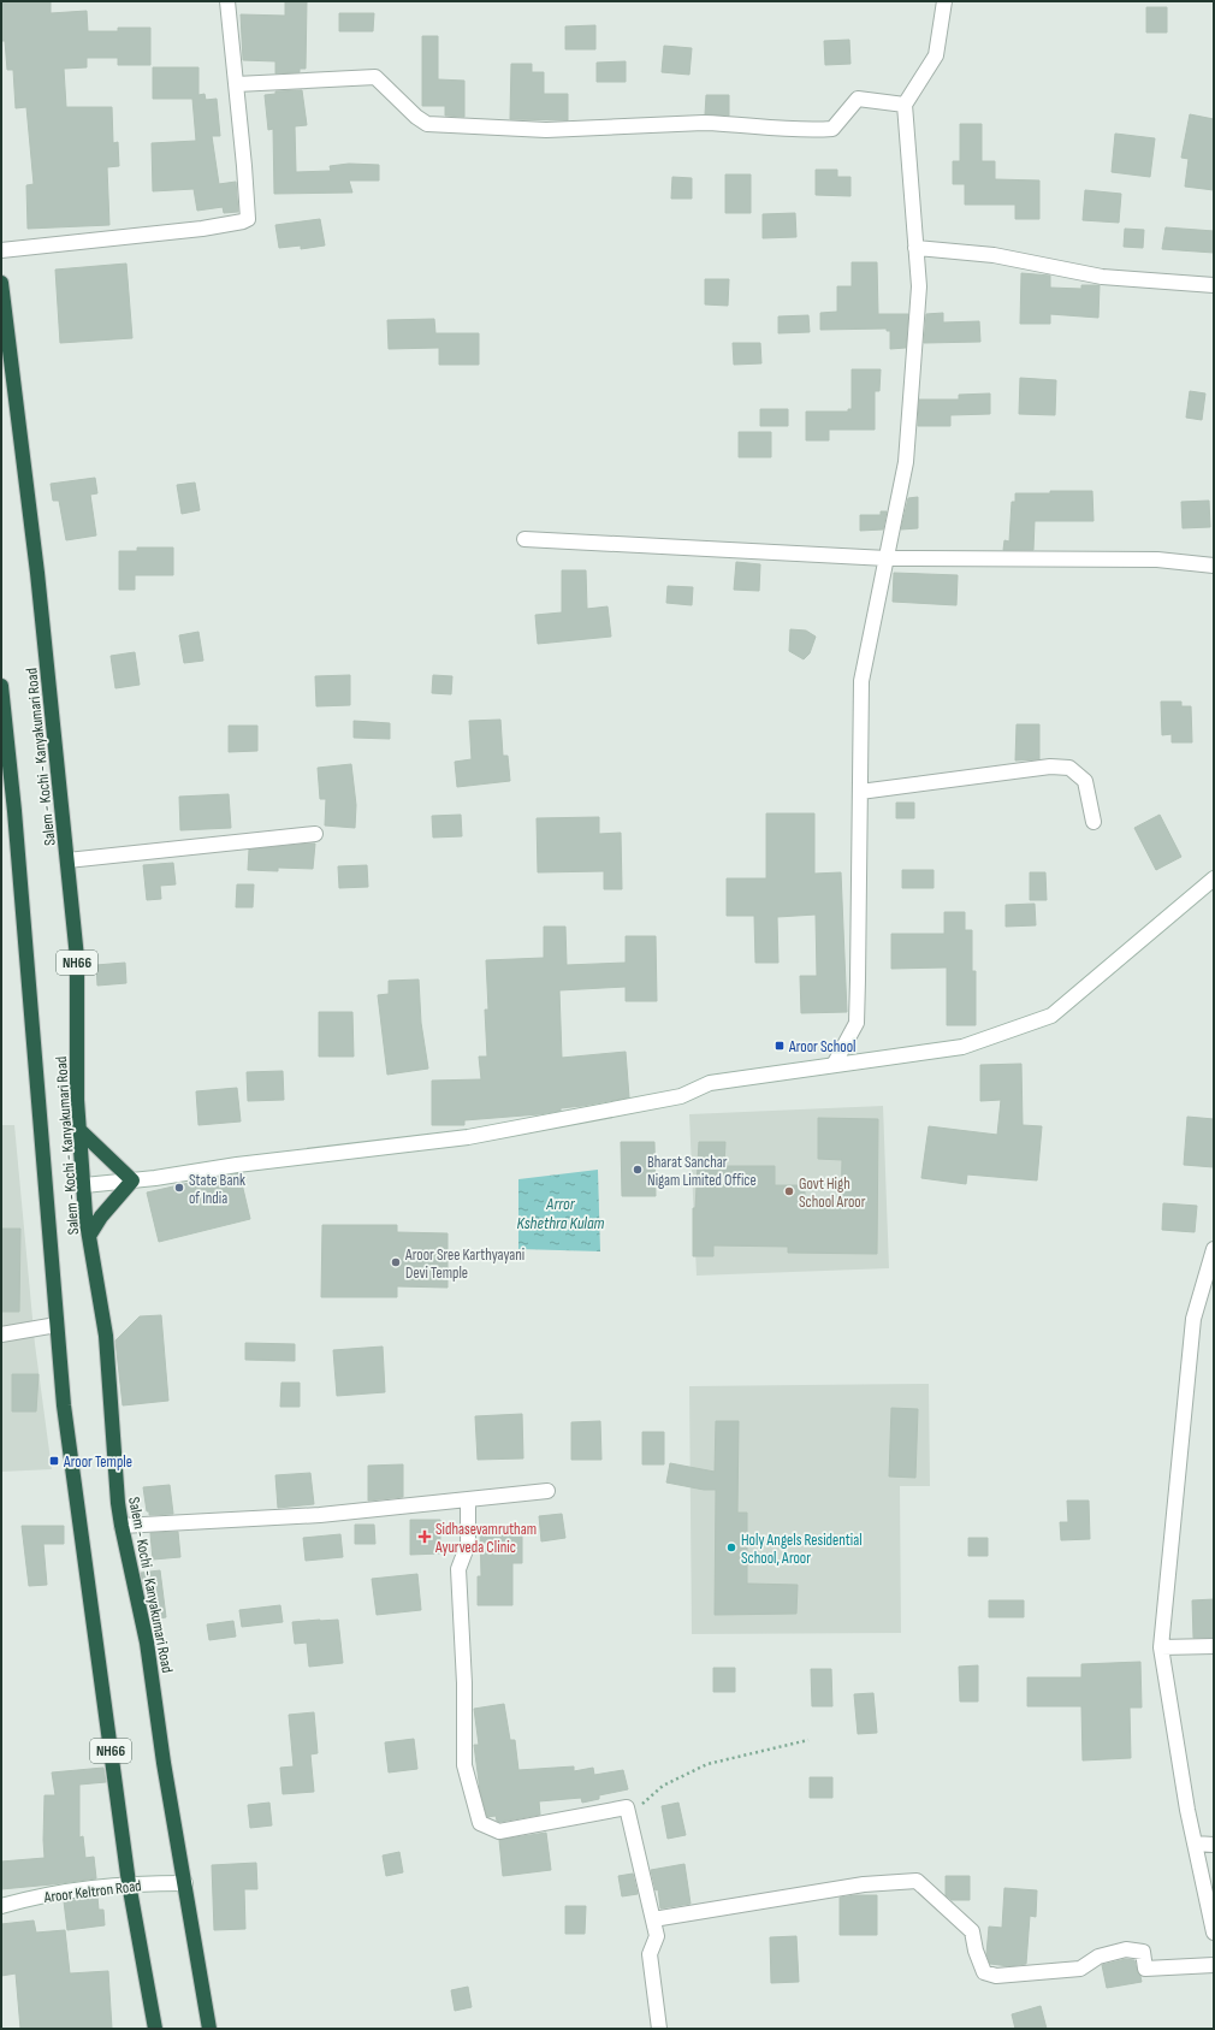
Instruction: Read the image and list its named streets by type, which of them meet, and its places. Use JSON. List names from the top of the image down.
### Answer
{
  "streets": {
    "highway": ["Salem - Kochi - Kanyakumari Road", "NH66"],
    "street": ["Aroor Keltron Road"]
  },
  "crossings": [
    ["Salem - Kochi - Kanyakumari Road", "Aroor Keltron Road"]
  ],
  "water": ["Arror Kshethra Kulam"],
  "places": {
    "transit": ["Aroor School", "Aroor Temple"],
    "other": [
      "Bharat Sanchar Nigam Limited Office",
      "State Bank of India",
      "Govt High School Aroor",
      "Aroor Sree Karthyayani Devi Temple",
      "Holy Angels Residential School, Aroor"
    ],
    "health": ["Sidhasevamrutham Ayurveda Clinic"]
  }
}
